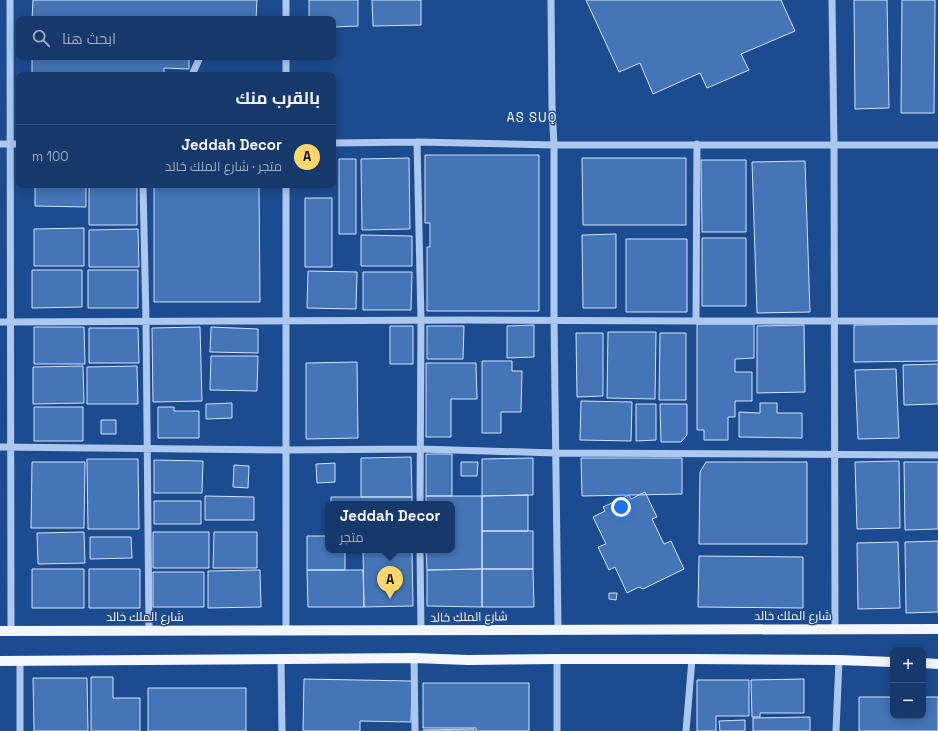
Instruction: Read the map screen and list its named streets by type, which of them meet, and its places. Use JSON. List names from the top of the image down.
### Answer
{
  "streets": {
    "main road": ["شارع الملك خالد"]
  },
  "districts": ["AS SUQ"],
  "page": {
    "search": "ابحث هنا",
    "heading": "بالقرب منك",
    "list": [
      {
        "mark": "A",
        "name": "Jeddah Decor",
        "note": "متجر · شارع الملك خالد",
        "value": "100 m"
      }
    ],
    "popup": ["Jeddah Decor", "متجر"],
    "pins": "A",
    "map_buttons": ["+", "−"]
  }
}
